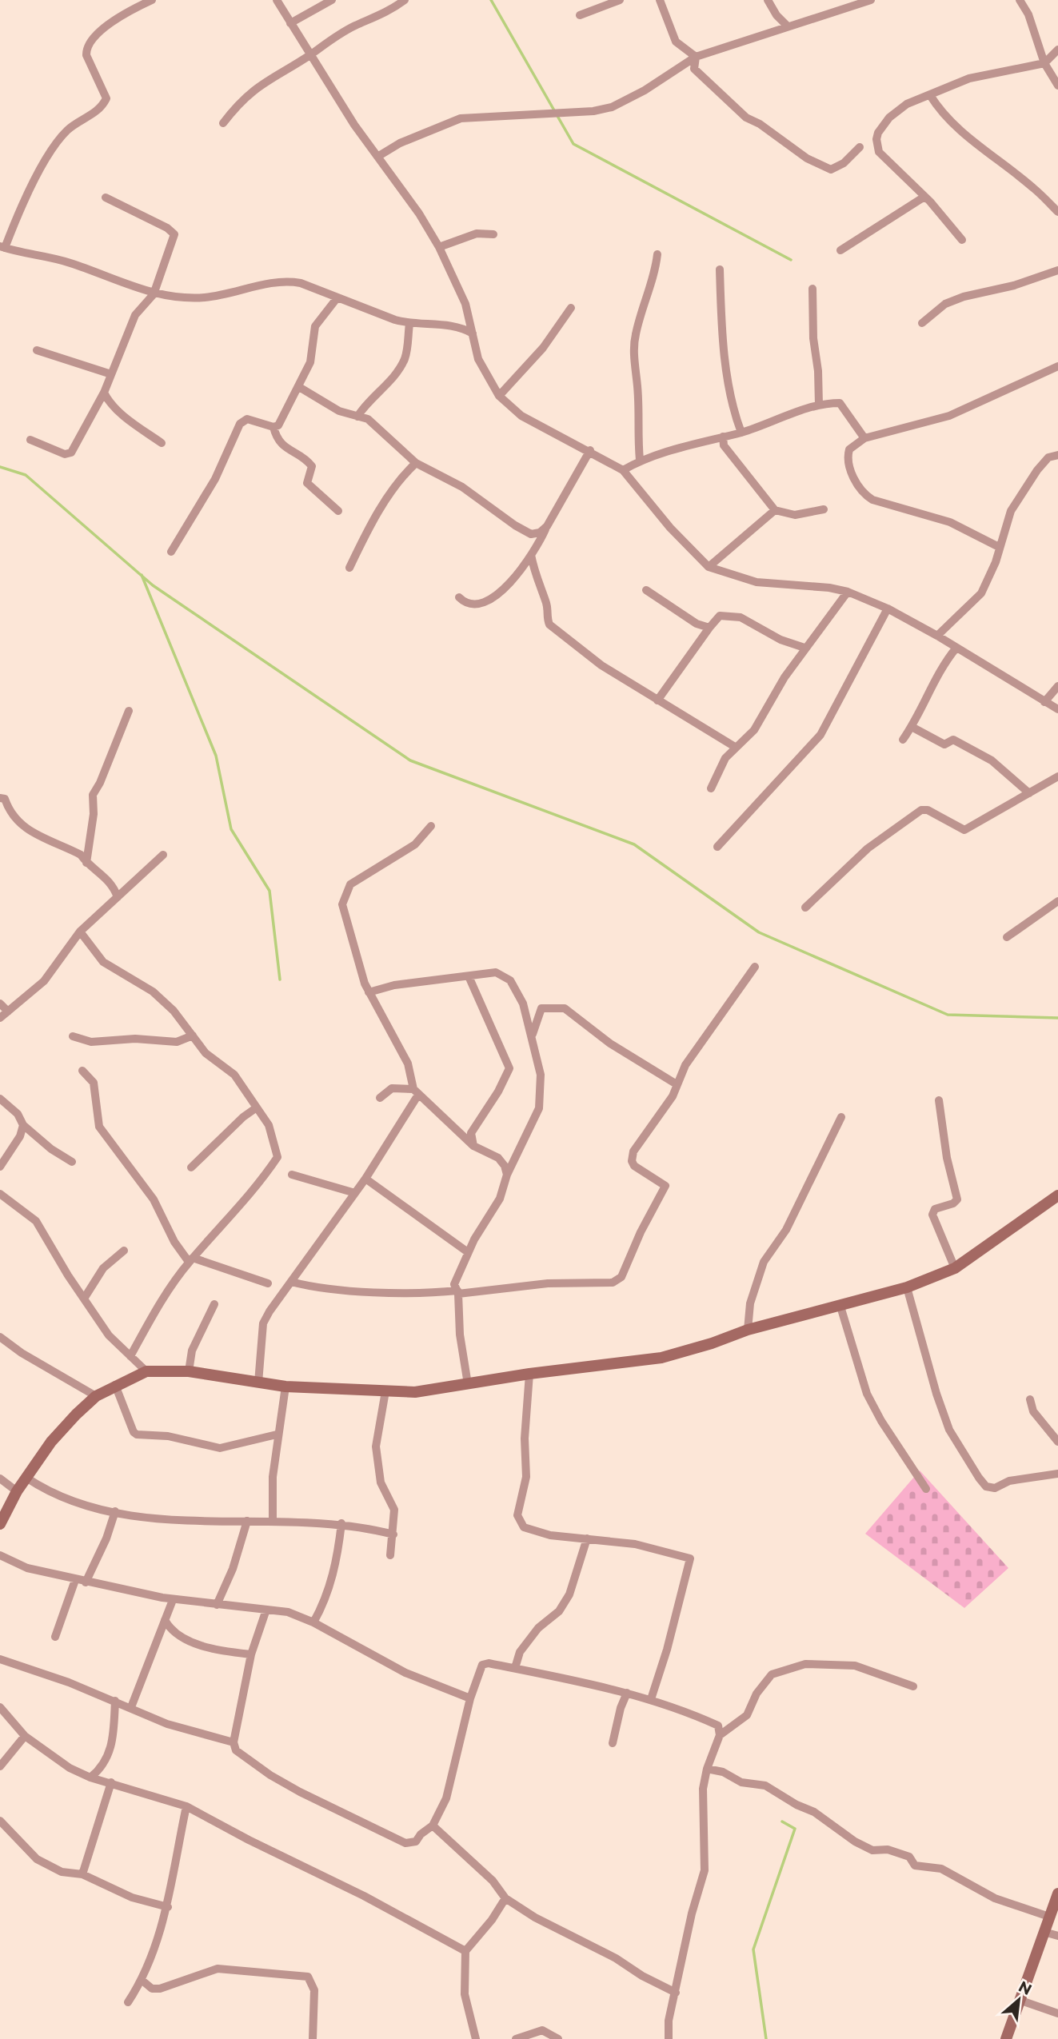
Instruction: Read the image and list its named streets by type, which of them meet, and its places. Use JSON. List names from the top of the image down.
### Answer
{
  "north": "top right"
}
